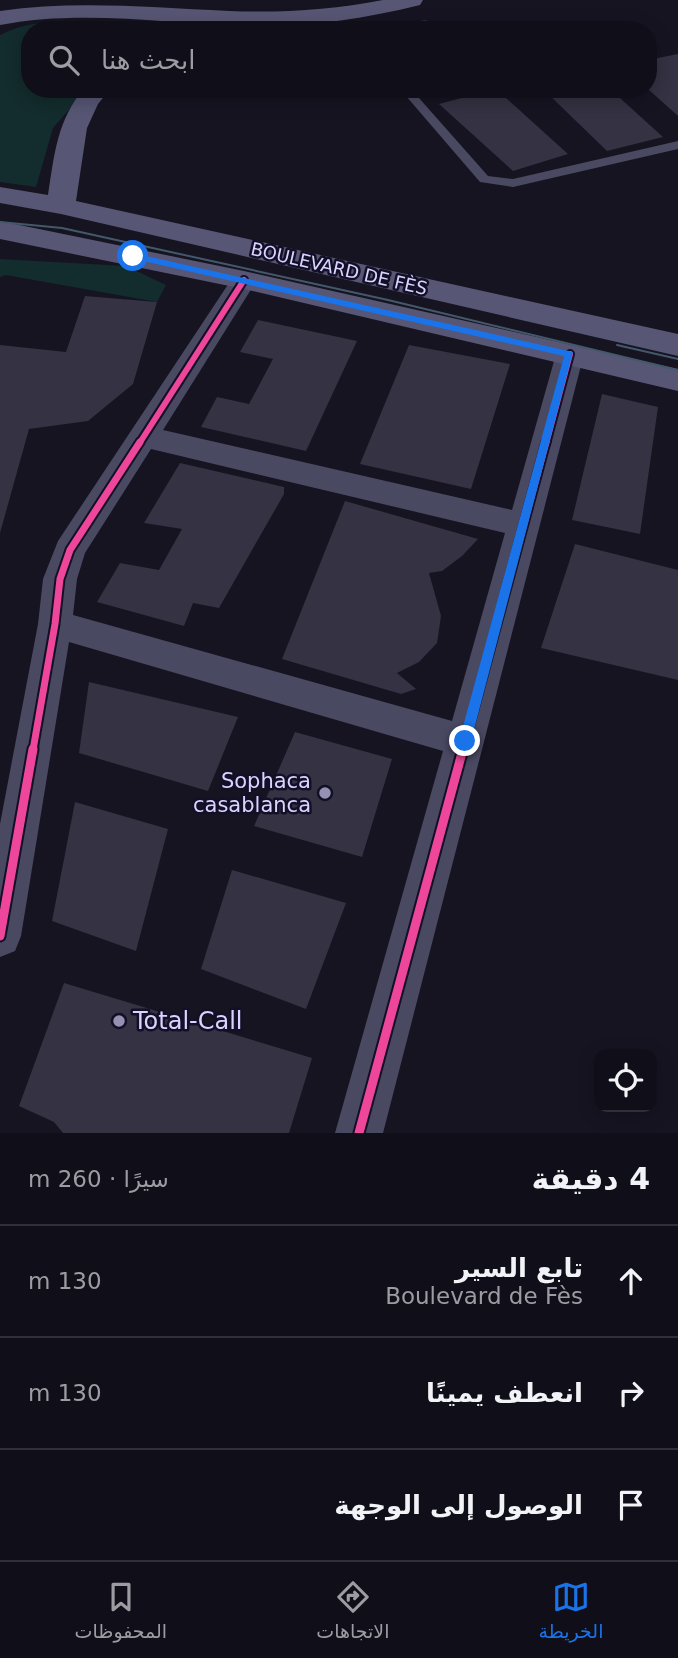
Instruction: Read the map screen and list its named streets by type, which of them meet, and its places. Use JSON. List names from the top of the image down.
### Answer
{
  "streets": {
    "main road": ["BOULEVARD DE FÈS"]
  },
  "places": ["Sophaca casablanca", "Total-Call"],
  "page": {
    "search": "ابحث هنا",
    "heading": ["4 دقيقة", "سيرًا · 260 m"],
    "list": [
      ["تابع السير", "Boulevard de Fès", "130 m"],
      ["انعطف يمينًا", "130 m"],
      "الوصول إلى الوجهة"
    ],
    "nav": ["الخريطة", "الاتجاهات", "المحفوظات"]
  }
}
